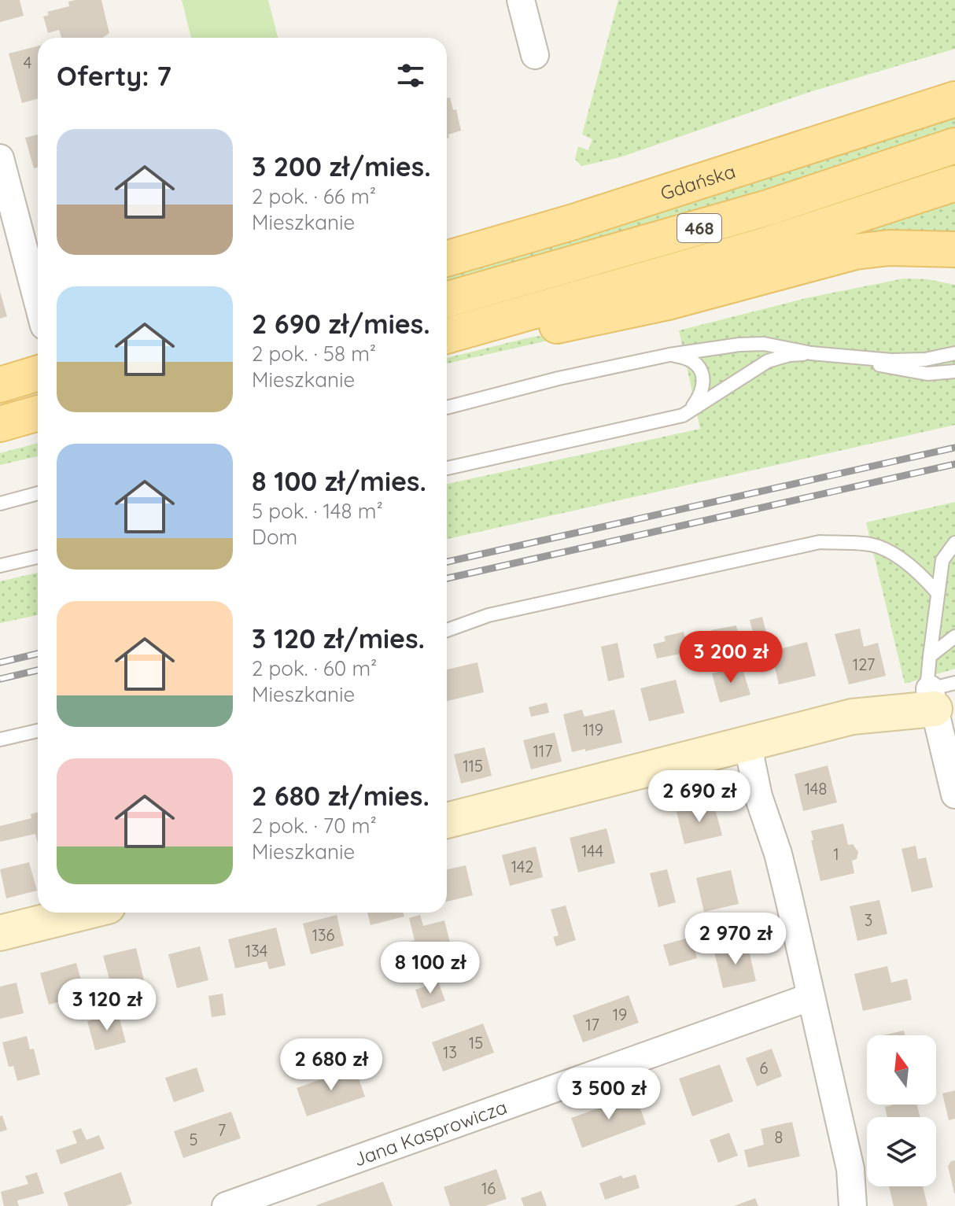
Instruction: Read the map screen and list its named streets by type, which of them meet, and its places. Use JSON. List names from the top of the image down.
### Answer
{
  "streets": {
    "main road": ["Gdańska", "468"],
    "street": ["Jana Kasprowicza"]
  },
  "house_numbers": [
    "4",
    "127",
    "119",
    "117",
    "115",
    "148",
    "144",
    "1",
    "142",
    "3",
    "136",
    "134",
    "19",
    "17",
    "15",
    "13",
    "6",
    "7",
    "8",
    "5",
    "16"
  ],
  "north": "top",
  "page": {
    "heading": "Oferty: 7",
    "list": [
      {
        "name": "3 200 zł/mies.",
        "note": "2 pok. · 66 m² · Mieszkanie"
      },
      {
        "name": "2 690 zł/mies.",
        "note": "2 pok. · 58 m² · Mieszkanie"
      },
      {
        "name": "8 100 zł/mies.",
        "note": "5 pok. · 148 m² · Dom"
      },
      {
        "name": "3 120 zł/mies.",
        "note": "2 pok. · 60 m² · Mieszkanie"
      },
      {
        "name": "2 680 zł/mies.",
        "note": "2 pok. · 70 m² · Mieszkanie"
      }
    ],
    "price": [
      "3 200 zł",
      "2 690 zł",
      "2 970 zł",
      "8 100 zł",
      "3 120 zł",
      "2 680 zł",
      "3 500 zł"
    ]
  }
}
